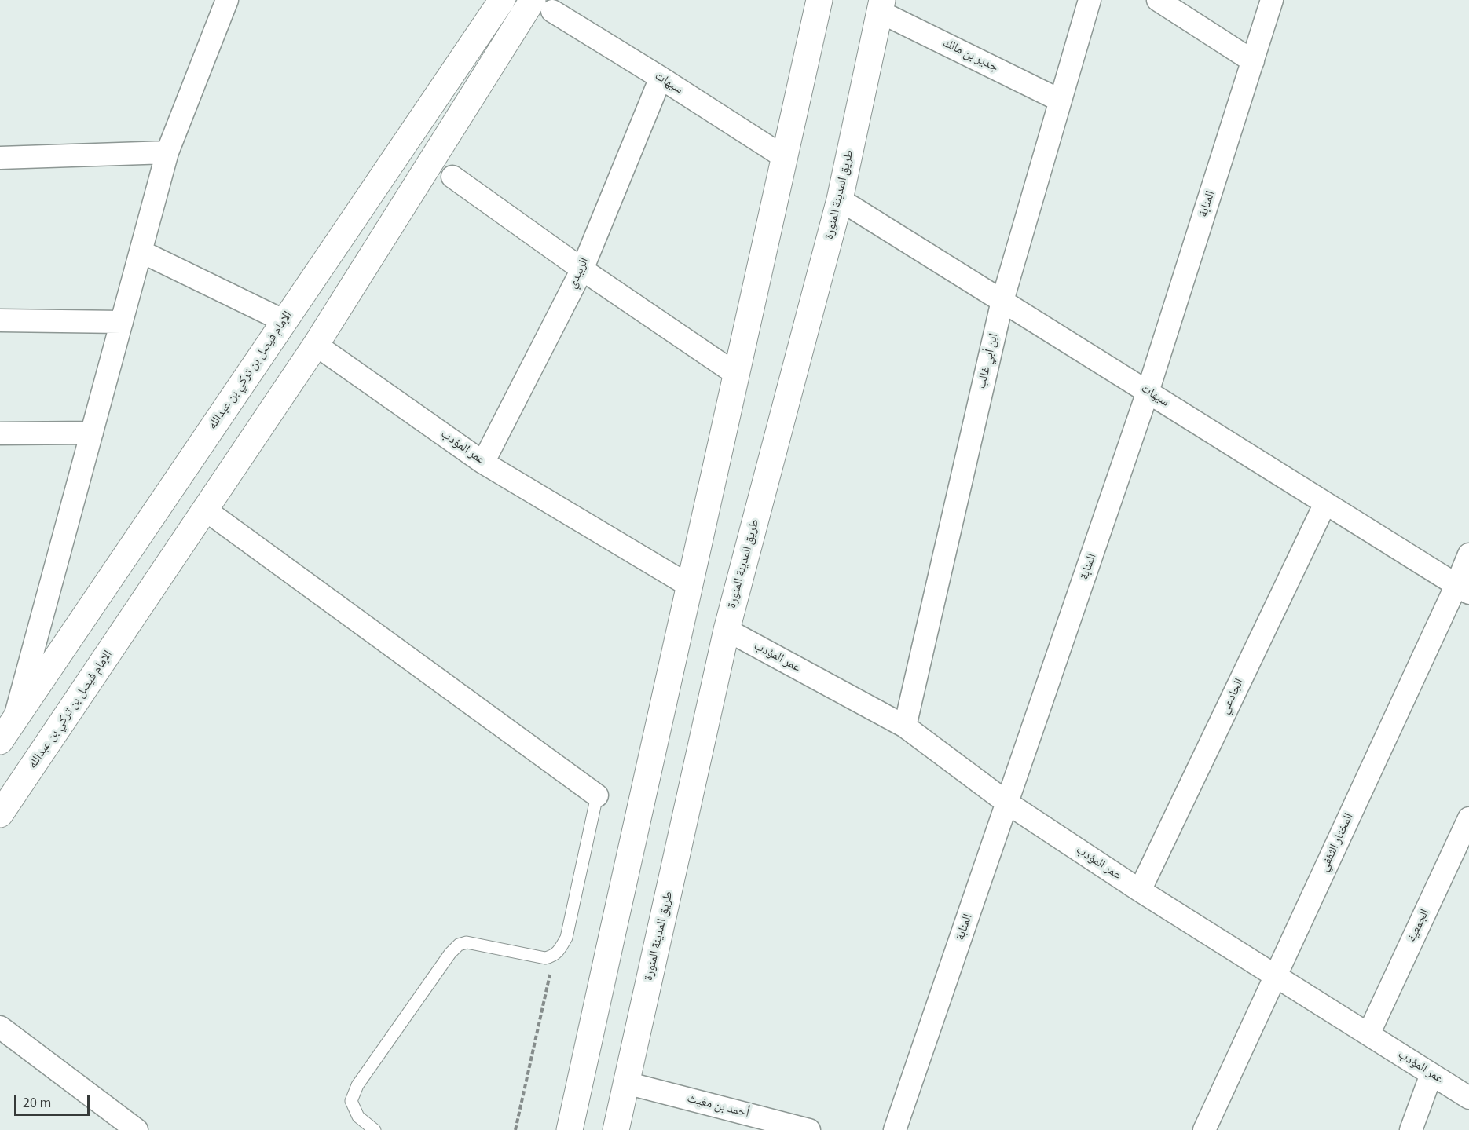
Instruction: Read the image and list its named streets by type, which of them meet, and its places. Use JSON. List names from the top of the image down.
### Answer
{
  "streets": {
    "main road": ["طريق المدينة المنورة", "الإمام فيصل بن تركي بن عبدالله"],
    "street": [
      "جدير بن مالك",
      "سيهات",
      "المنابة",
      "الربيدي",
      "ابن أبي غالب",
      "عمر المؤدب",
      "الجادعي",
      "المختار الثقفي",
      "الجمعية",
      "أحمد بن مغيث"
    ]
  },
  "crossings": [
    ["جدير بن مالك", "طريق المدينة المنورة"],
    ["جدير بن مالك", "ابن أبي غالب"],
    ["سيهات", "طريق المدينة المنورة"],
    ["سيهات", "المنابة"],
    ["سيهات", "الربيدي"],
    ["سيهات", "ابن أبي غالب"],
    ["سيهات", "الإمام فيصل بن تركي بن عبدالله"],
    ["سيهات", "الجادعي"],
    ["سيهات", "المختار الثقفي"],
    ["طريق المدينة المنورة", "عمر المؤدب"],
    ["طريق المدينة المنورة", "أحمد بن مغيث"],
    ["المنابة", "عمر المؤدب"],
    ["الربيدي", "عمر المؤدب"],
    ["ابن أبي غالب", "عمر المؤدب"],
    ["الإمام فيصل بن تركي بن عبدالله", "عمر المؤدب"],
    ["عمر المؤدب", "الجادعي"],
    ["عمر المؤدب", "المختار الثقفي"],
    ["عمر المؤدب", "الجمعية"]
  ],
  "scale_bar": "20 m"
}
